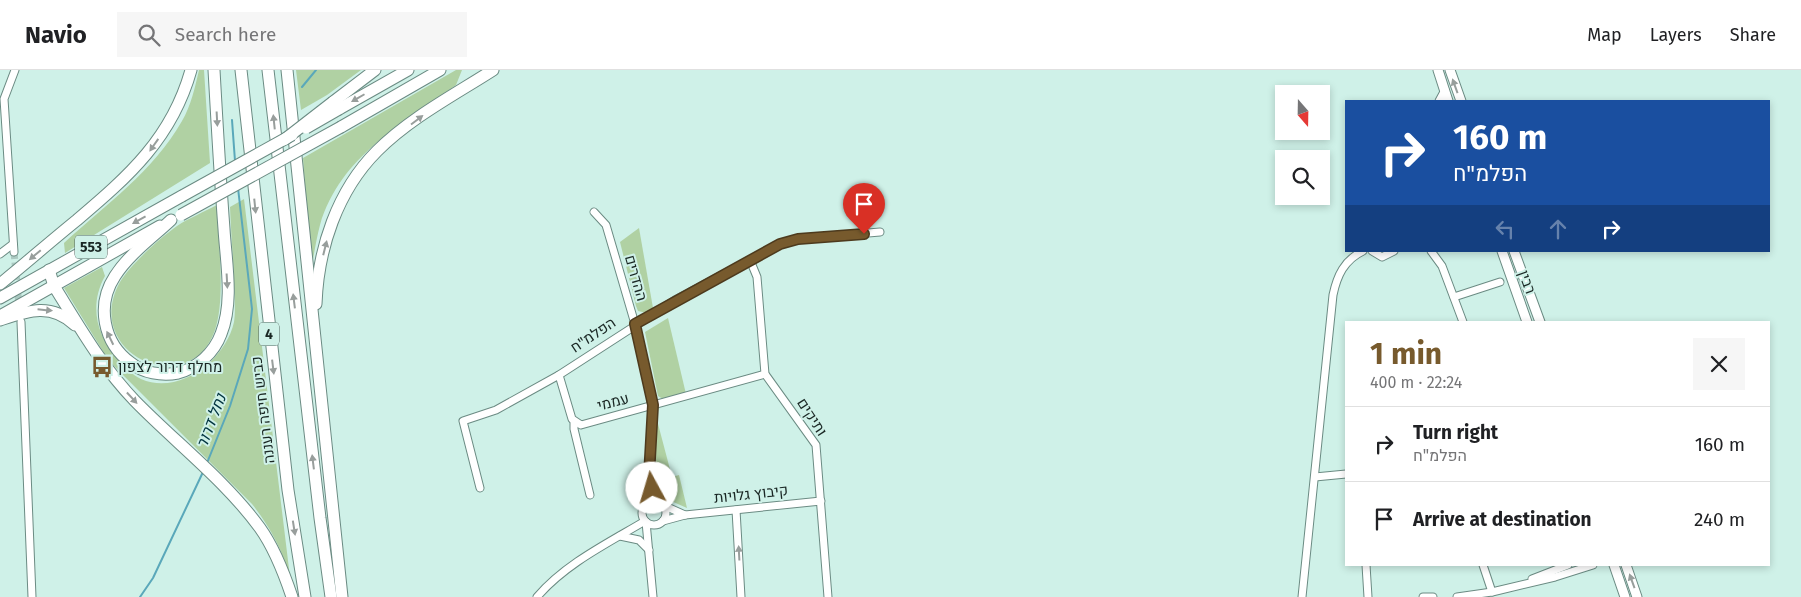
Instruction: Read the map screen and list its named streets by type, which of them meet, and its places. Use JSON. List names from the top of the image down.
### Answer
{
  "streets": {
    "main road": ["553", "4", "כביש חיפה רעננה"],
    "street": [
      "ההדרים",
      "רבין",
      "הפלמ\"ח",
      "עממי",
      "ותיקים",
      "קיבוץ גלויות"
    ]
  },
  "crossings": [
    ["ההדרים", "הפלמ\"ח"],
    ["ההדרים", "עממי"],
    ["ההדרים", "קיבוץ גלויות"],
    ["עממי", "ותיקים"],
    ["ותיקים", "קיבוץ גלויות"]
  ],
  "water": ["נחל דרור"],
  "places": {
    "bus stop": ["מחלף דרור לצפון"]
  },
  "north": "bottom",
  "page": {
    "header": "Navio",
    "search": "Search here",
    "nav": ["Map", "Layers", "Share"],
    "turn": ["160 m", "הפלמ\"ח"],
    "heading": ["1 min", "400 m · 22:24"],
    "list": [
      {
        "name": "Turn right",
        "note": "הפלמ\"ח",
        "value": "160 m"
      },
      {
        "name": "Arrive at destination",
        "value": "240 m"
      }
    ]
  }
}
